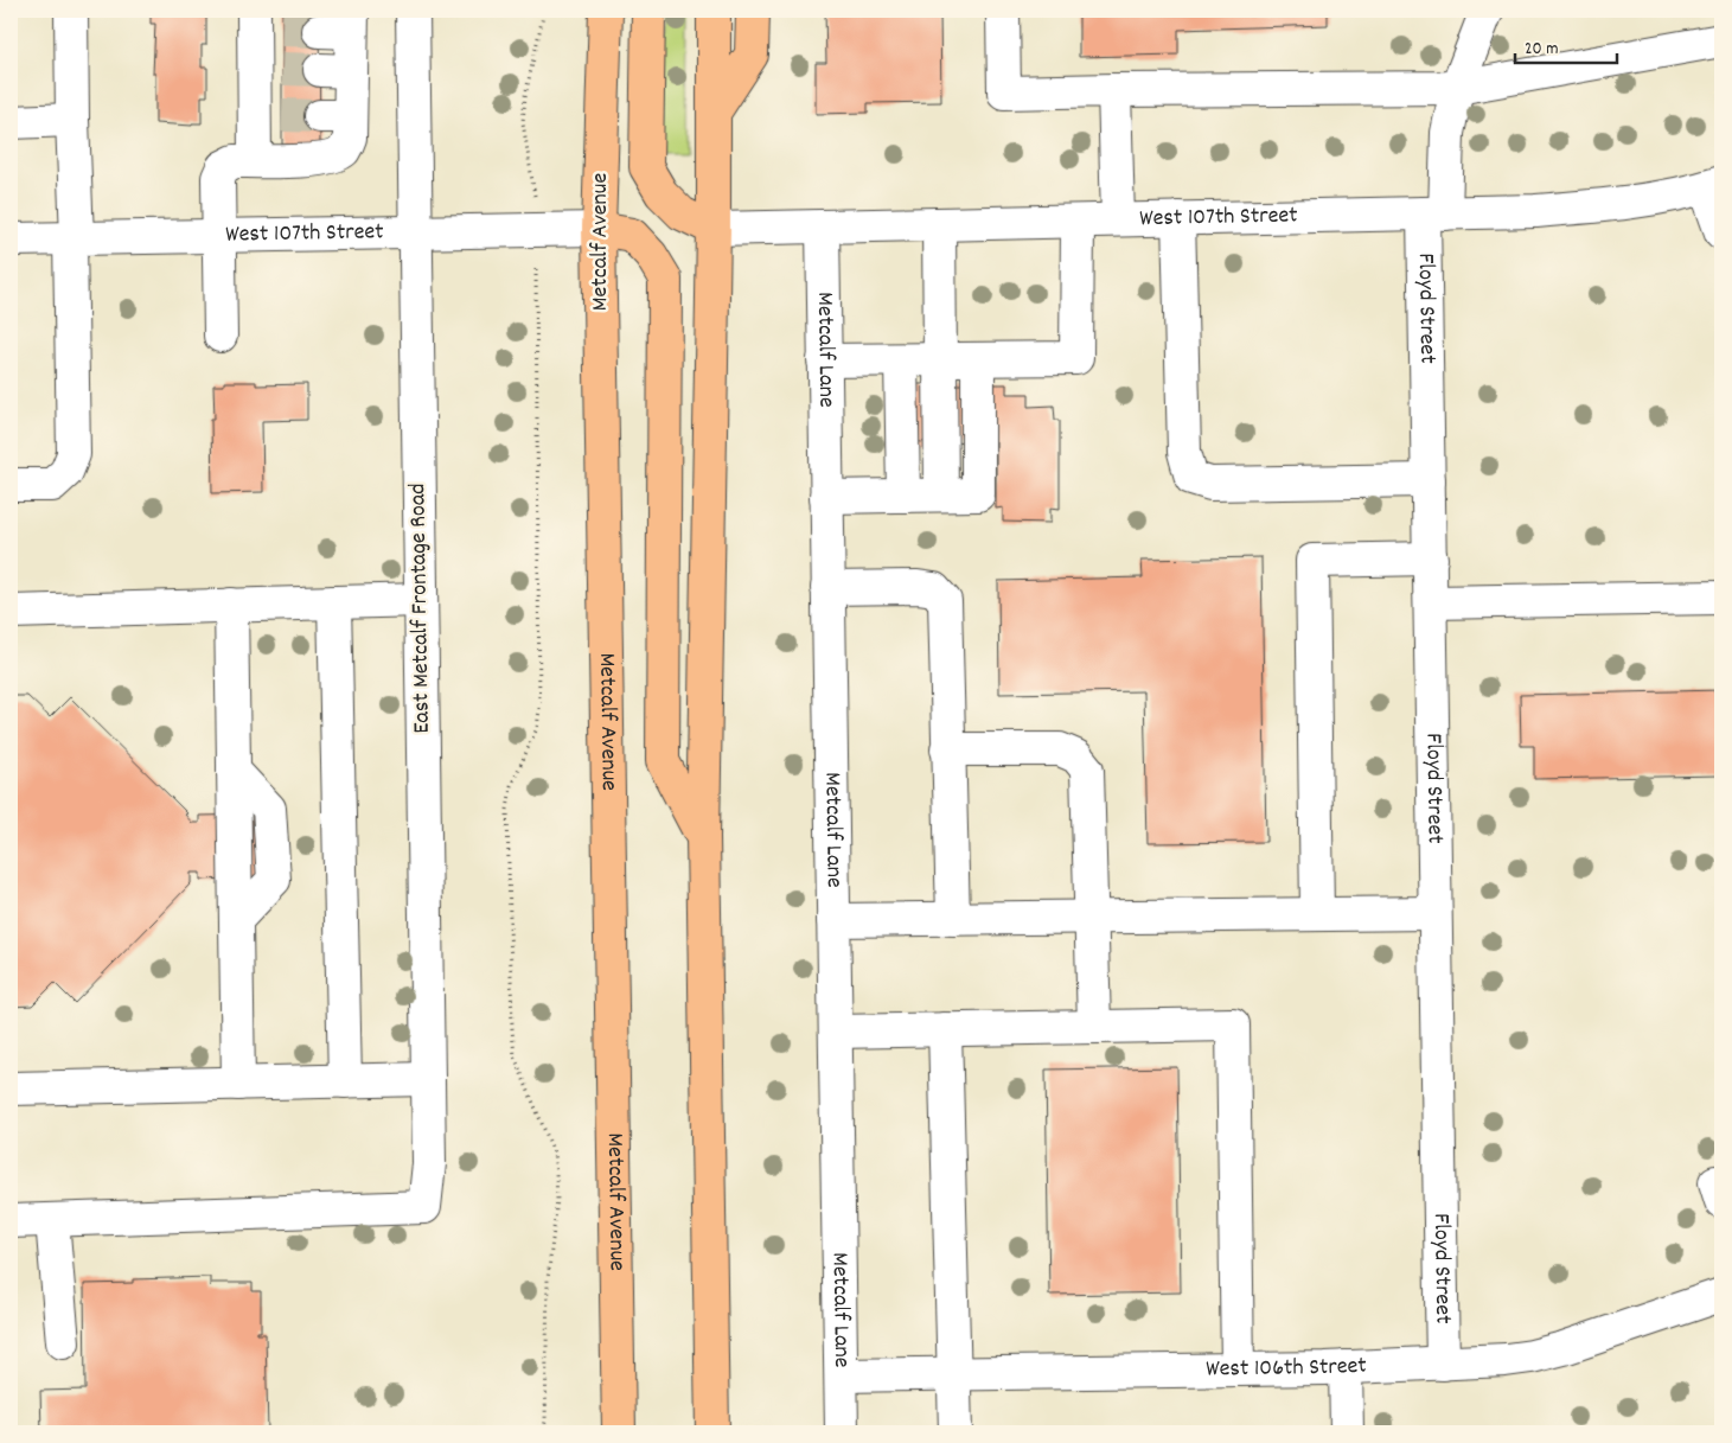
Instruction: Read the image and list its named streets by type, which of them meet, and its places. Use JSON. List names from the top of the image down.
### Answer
{
  "streets": {
    "main road": ["Metcalf Avenue"],
    "street": [
      "West 107th Street",
      "Floyd Street",
      "Metcalf Lane",
      "East Metcalf Frontage Road",
      "West 106th Street"
    ]
  },
  "crossings": [
    ["West 107th Street", "Metcalf Avenue"],
    ["West 107th Street", "Floyd Street"],
    ["West 107th Street", "Metcalf Lane"],
    ["West 107th Street", "East Metcalf Frontage Road"],
    ["Floyd Street", "West 106th Street"],
    ["Metcalf Lane", "West 106th Street"]
  ],
  "scale_bar": "20 m"
}
